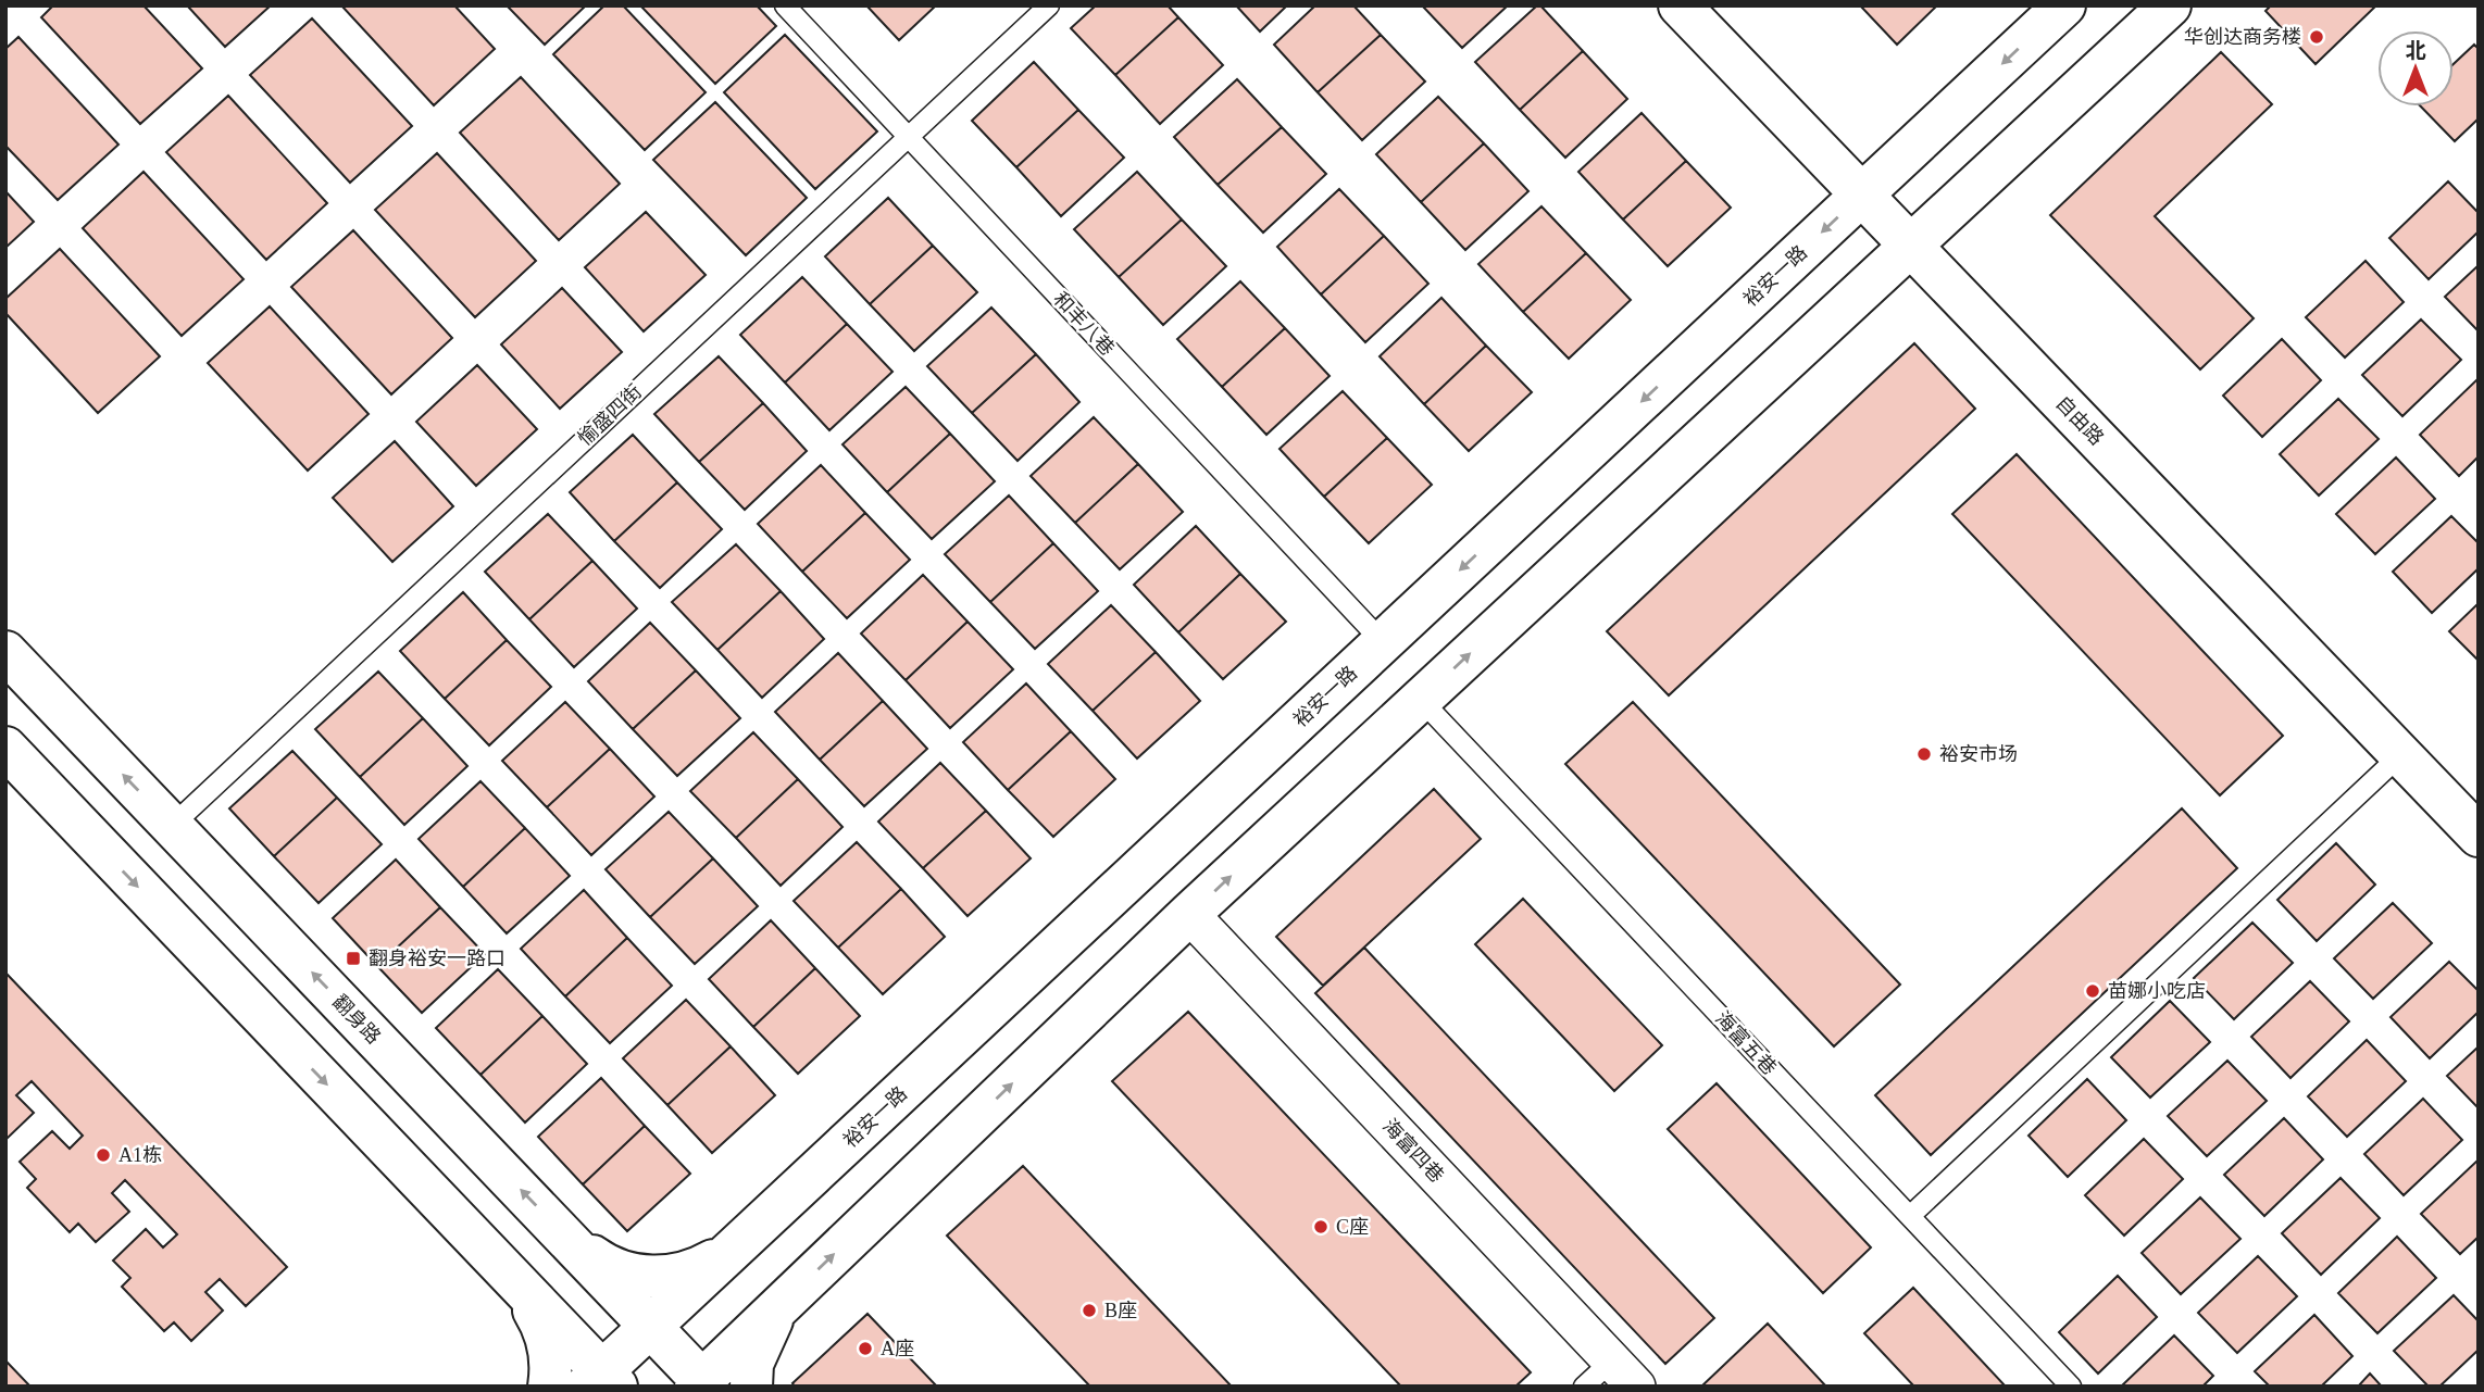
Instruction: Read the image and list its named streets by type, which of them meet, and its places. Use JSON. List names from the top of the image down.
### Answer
{
  "streets": {
    "main road": ["裕安一路", "自由路", "翻身路"],
    "street": ["海富四巷"],
    "lane": ["和丰八巷", "愉盛四街", "海富五巷"]
  },
  "crossings": [
    ["裕安一路", "和丰八巷"],
    ["裕安一路", "自由路"],
    ["裕安一路", "翻身路"],
    ["和丰八巷", "愉盛四街"],
    ["愉盛四街", "翻身路"]
  ],
  "places": {
    "other": [
      "华创达商务楼",
      "裕安市场",
      "苗娜小吃店",
      "A1栋",
      "C座",
      "B座",
      "A座"
    ],
    "transit": ["翻身裕安一路口"]
  },
  "north": "top"
}
